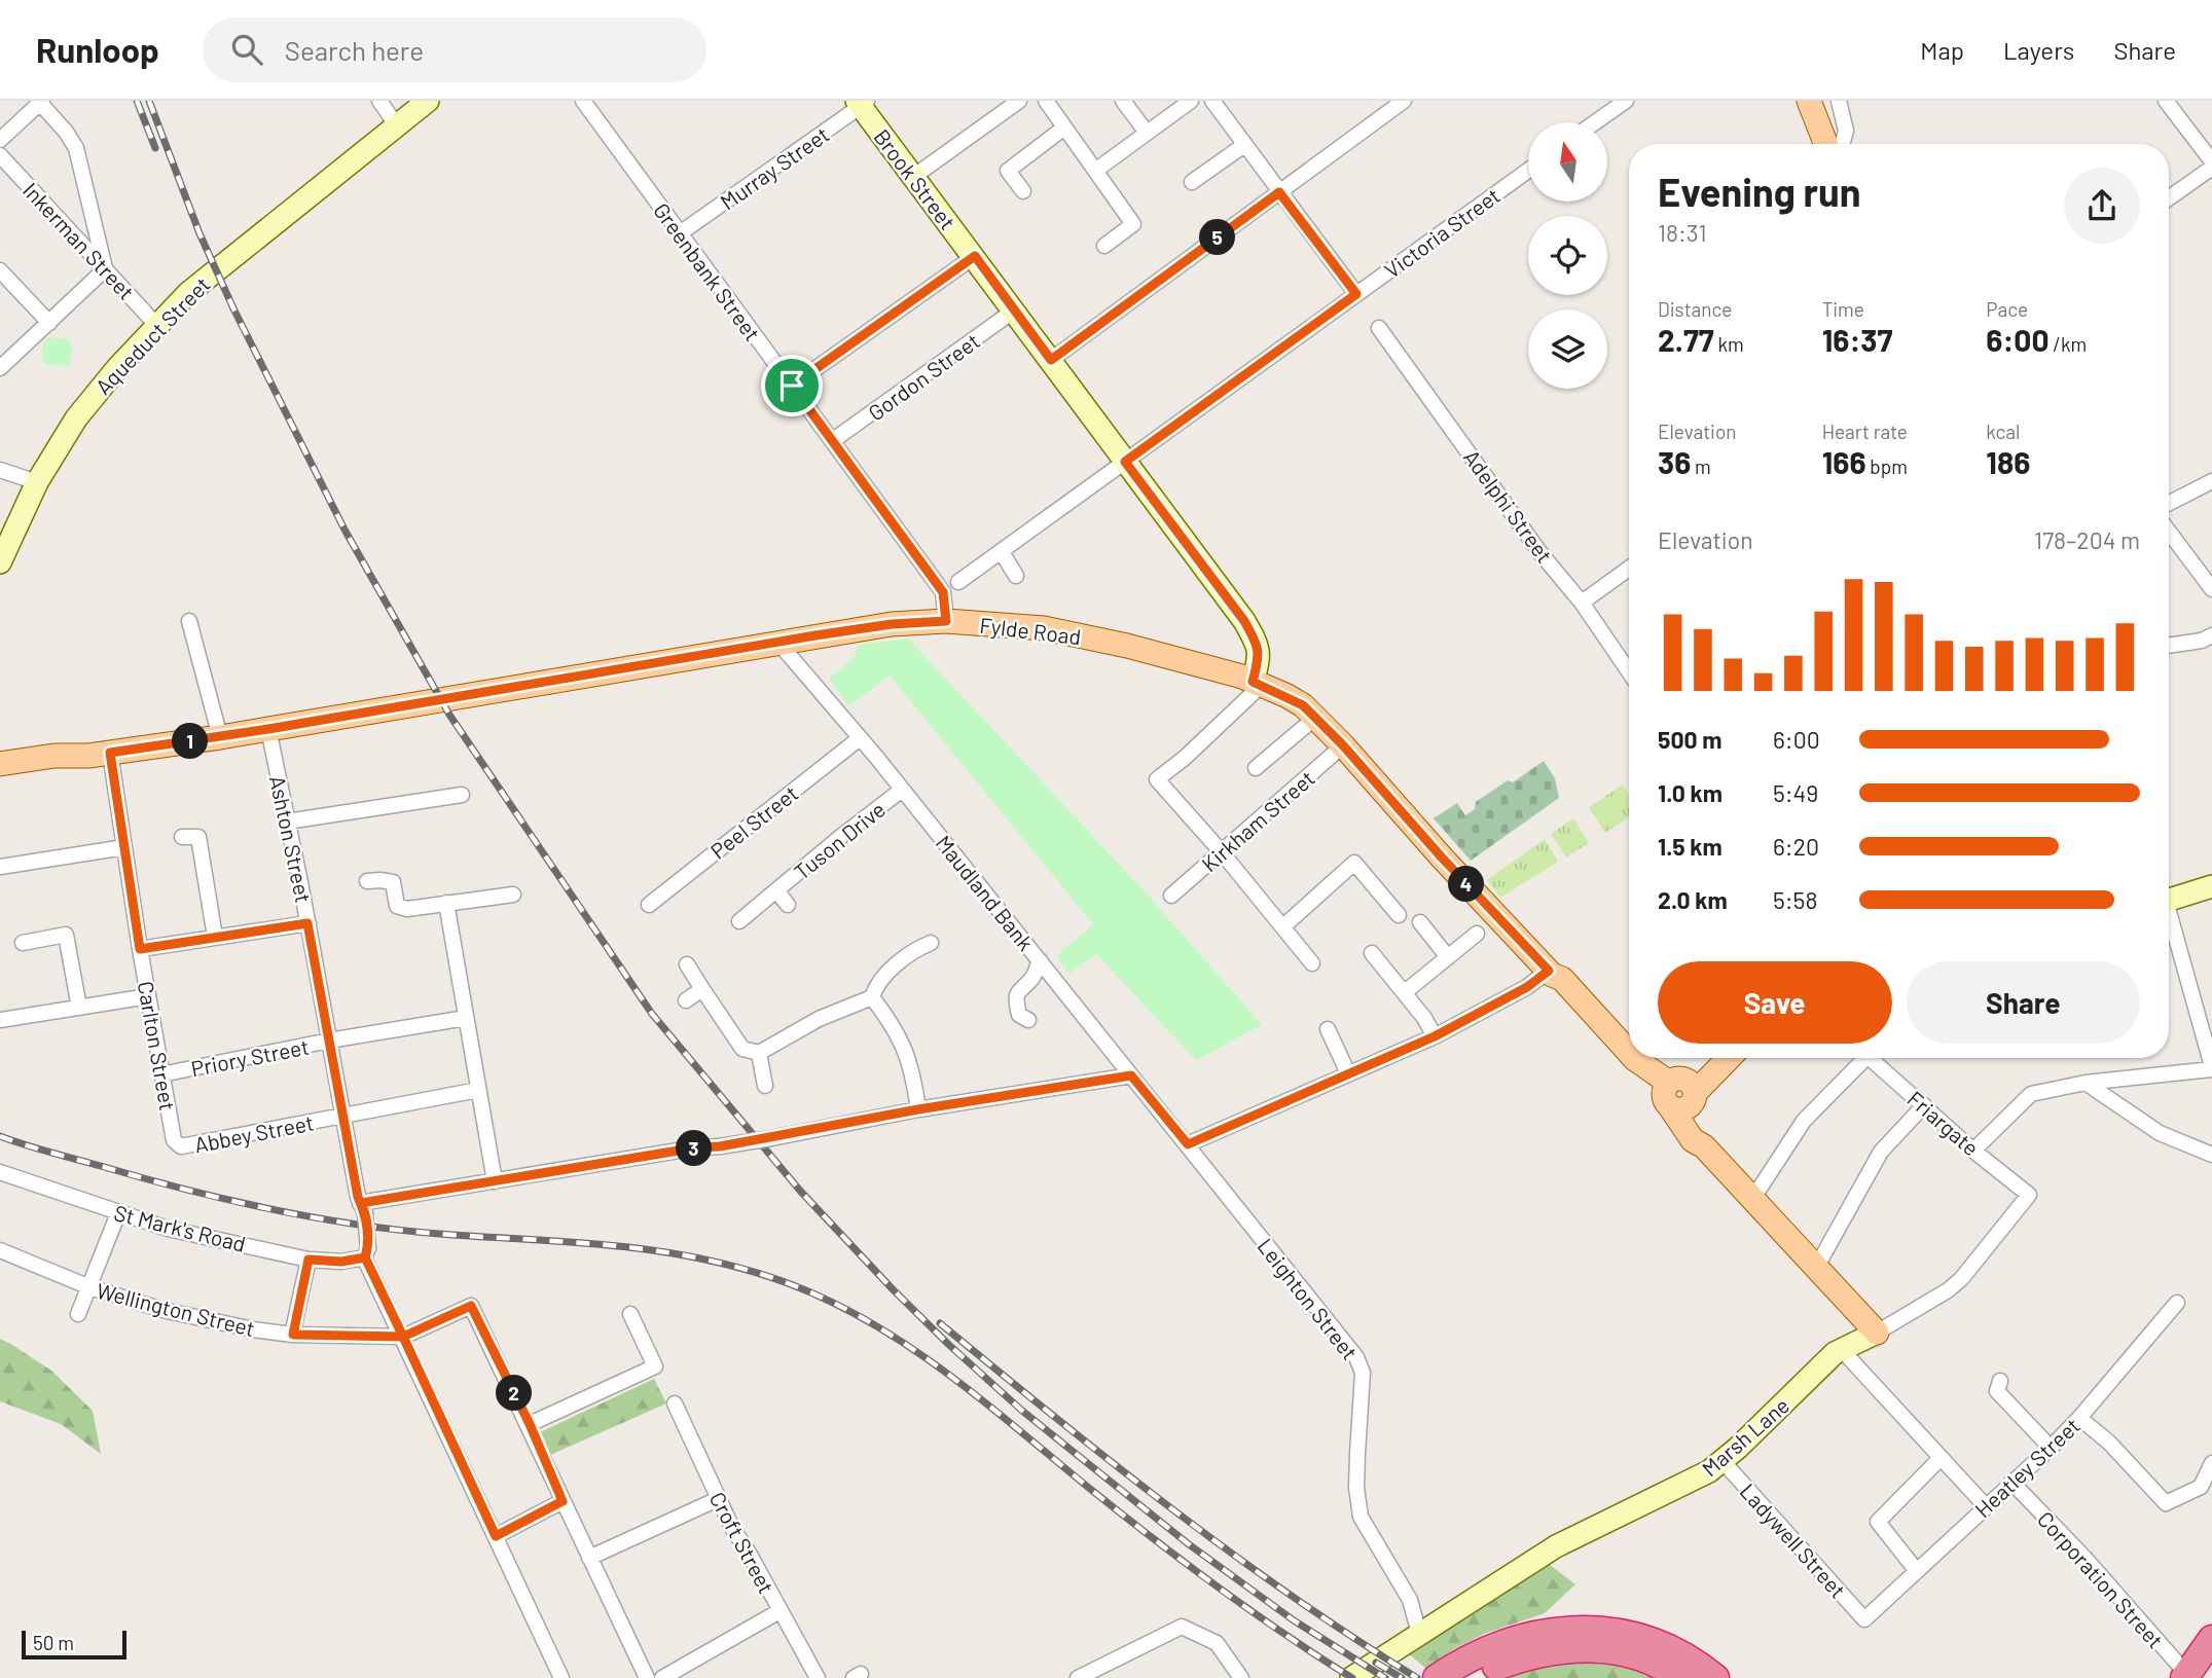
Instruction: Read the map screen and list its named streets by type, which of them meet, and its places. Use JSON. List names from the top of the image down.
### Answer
{
  "streets": {
    "main road": ["Fylde Road"],
    "street": [
      "Murray Street",
      "Brook Street",
      "Victoria Street",
      "Inkerman Street",
      "Greenbank Street",
      "Aqueduct Street",
      "Gordon Street",
      "Adelphi Street",
      "Kirkham Street",
      "Peel Street",
      "Ashton Street",
      "Tuson Drive",
      "Maudland Bank",
      "Carlton Street",
      "Priory Street",
      "Friargate",
      "Abbey Street",
      "St Mark's Road",
      "Leighton Street",
      "Wellington Street",
      "Marsh Lane",
      "Heatley Street",
      "Ladywell Street",
      "Croft Street",
      "Corporation Street"
    ]
  },
  "crossings": [
    ["Murray Street", "Brook Street"],
    ["Murray Street", "Greenbank Street"],
    ["Brook Street", "Victoria Street"],
    ["Brook Street", "Gordon Street"],
    ["Brook Street", "Fylde Road"],
    ["Inkerman Street", "Aqueduct Street"],
    ["Greenbank Street", "Gordon Street"],
    ["Greenbank Street", "Fylde Road"],
    ["Fylde Road", "Kirkham Street"],
    ["Fylde Road", "Ashton Street"],
    ["Fylde Road", "Maudland Bank"],
    ["Fylde Road", "Carlton Street"],
    ["Peel Street", "Maudland Bank"],
    ["Ashton Street", "Priory Street"],
    ["Ashton Street", "Abbey Street"],
    ["Ashton Street", "St Mark's Road"],
    ["Tuson Drive", "Maudland Bank"],
    ["Maudland Bank", "Leighton Street"],
    ["Carlton Street", "Priory Street"],
    ["Carlton Street", "Abbey Street"],
    ["Friargate", "Marsh Lane"],
    ["Leighton Street", "Marsh Lane"],
    ["Marsh Lane", "Ladywell Street"],
    ["Heatley Street", "Ladywell Street"],
    ["Heatley Street", "Corporation Street"]
  ],
  "scale_bar": "50 m",
  "north": "top",
  "page": {
    "header": "Runloop",
    "search": "Search here",
    "nav": ["Map", "Layers", "Share"],
    "heading": ["Evening run", "18:31"],
    "pins": [
      "5",
      "1",
      "4",
      "3",
      "2"
    ],
    "stats": [
      ["Distance", "2.77 km"],
      ["Time", "16:37"],
      ["Pace", "6:00 /km"],
      ["Elevation", "36 m"],
      ["Heart rate", "166 bpm"],
      ["kcal", "186"]
    ],
    "chart": ["Elevation", "178–204 m"],
    "list": [
      {
        "name": "500 m",
        "note": "6:00"
      },
      {
        "name": "1.0 km",
        "note": "5:49"
      },
      {
        "name": "1.5 km",
        "note": "6:20"
      },
      {
        "name": "2.0 km",
        "note": "5:58"
      }
    ],
    "buttons": ["Save", "Share"],
    "scale": "50 m"
  }
}
